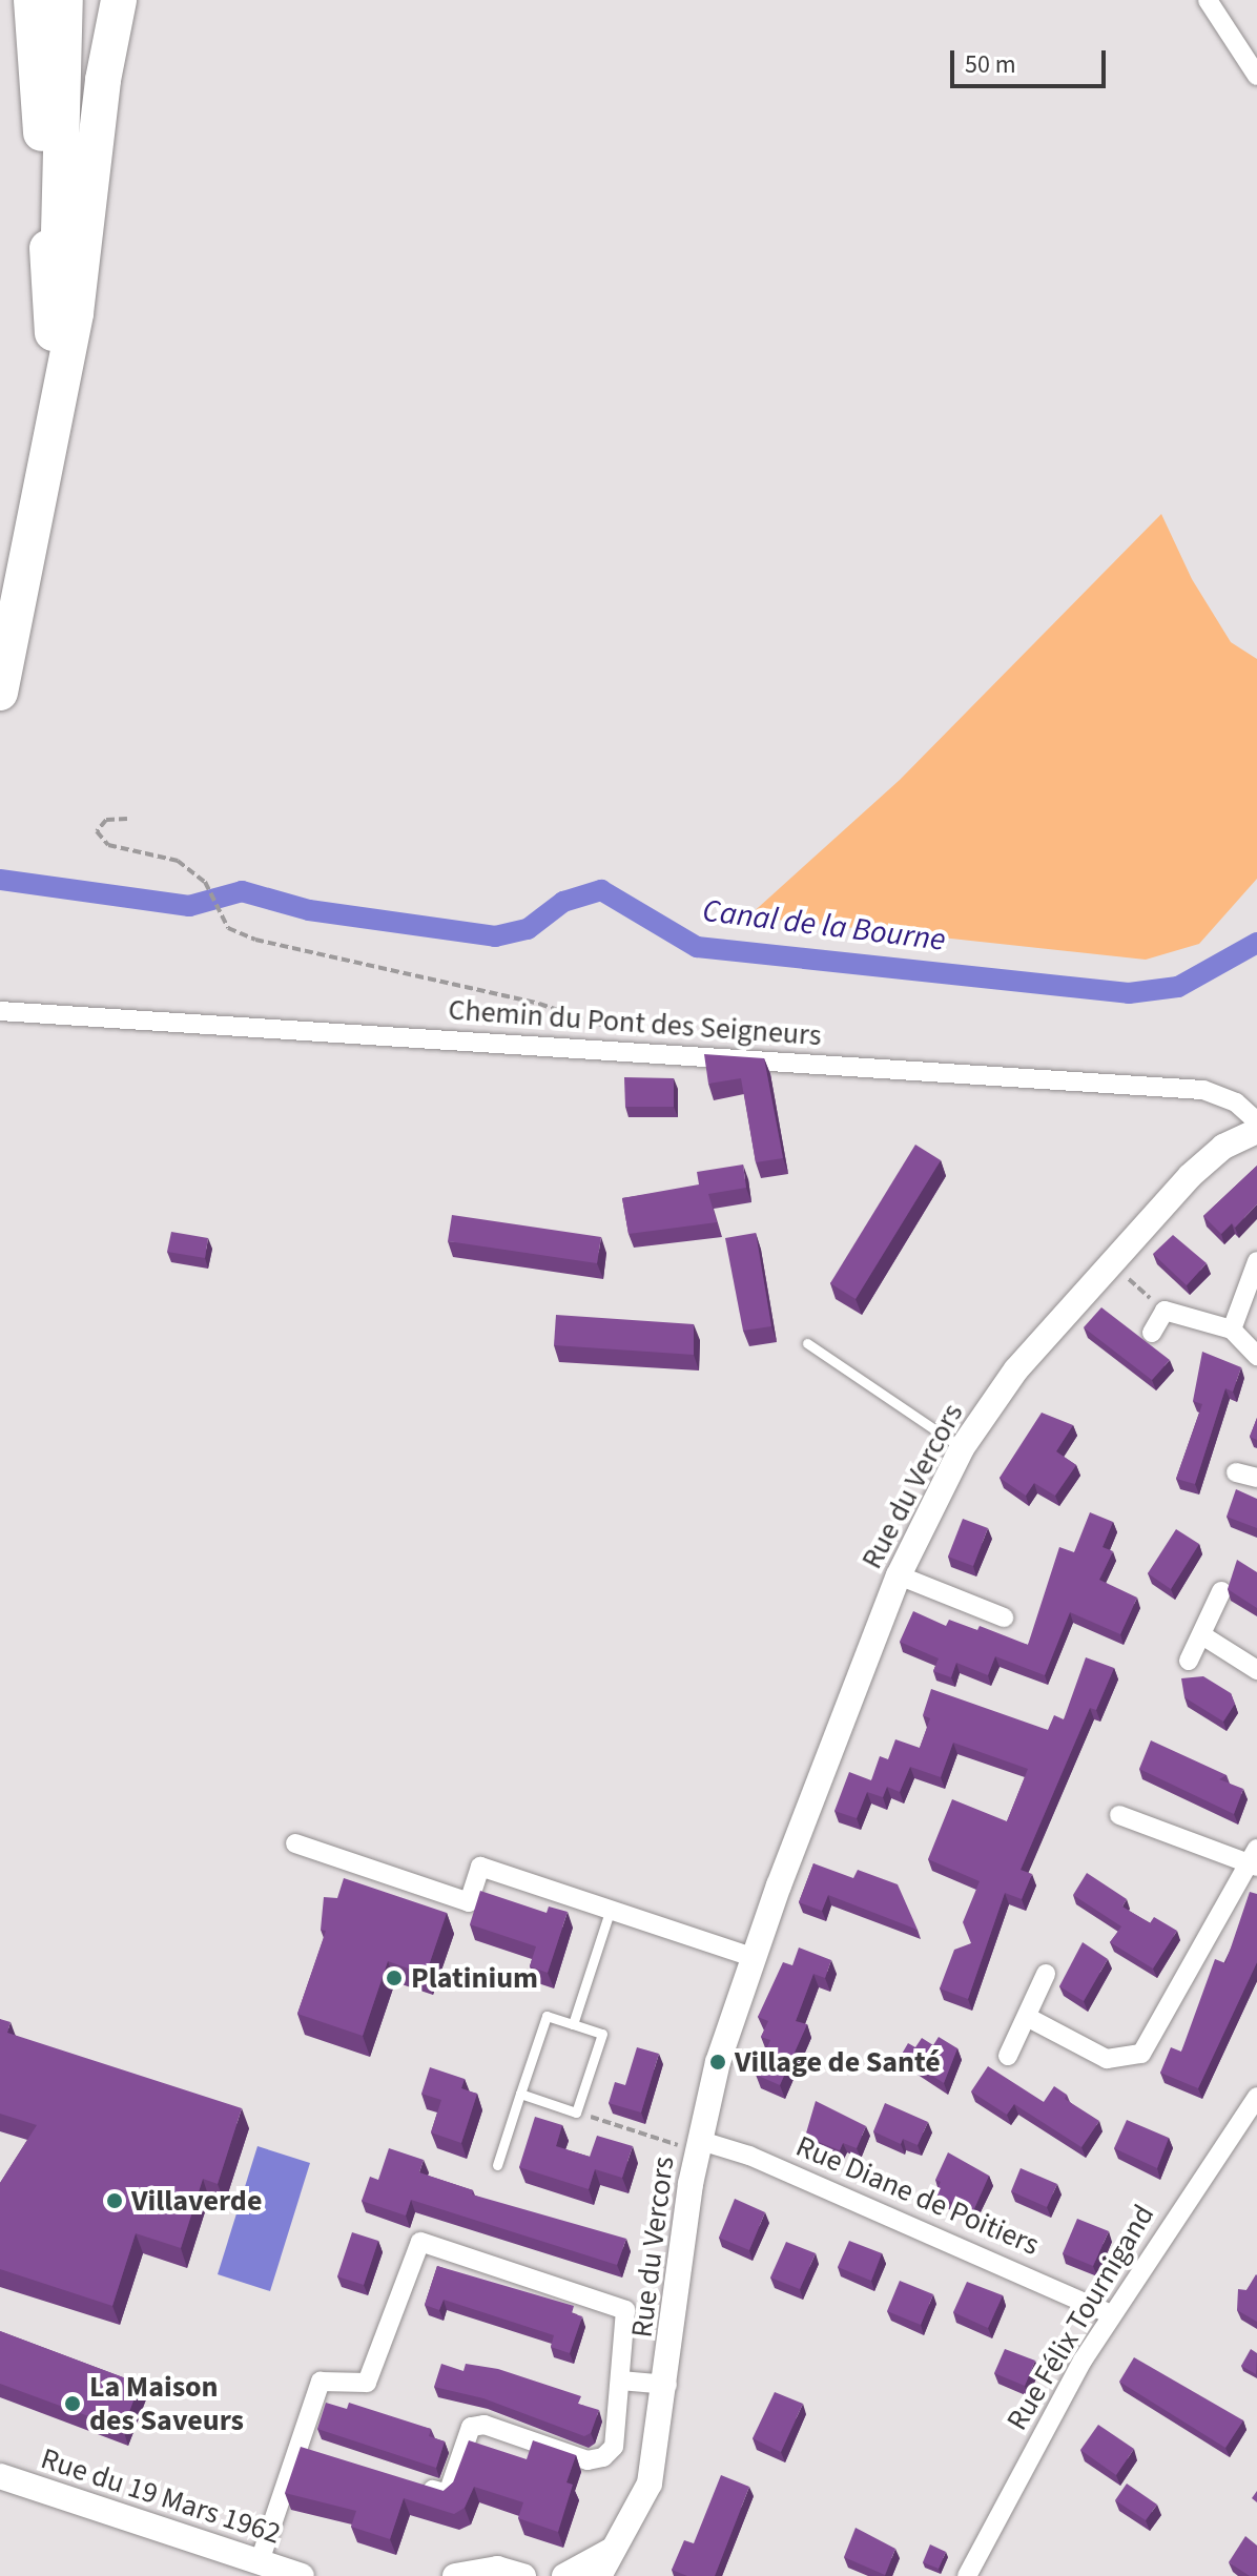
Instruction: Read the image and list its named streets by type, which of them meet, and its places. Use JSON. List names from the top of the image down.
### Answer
{
  "streets": {
    "street": [
      "Chemin du Pont des Seigneurs",
      "Rue du Vercors",
      "Rue Diane de Poitiers",
      "Rue Félix Tournigand",
      "Rue du 19 Mars 1962"
    ]
  },
  "crossings": [
    ["Rue du Vercors", "Rue Diane de Poitiers"],
    ["Rue Diane de Poitiers", "Rue Félix Tournigand"]
  ],
  "water": ["Canal de la Bourne"],
  "places": [
    "Platinium",
    "Village de Santé",
    "Villaverde",
    "La Maison des Saveurs"
  ],
  "scale_bar": "50 m"
}
